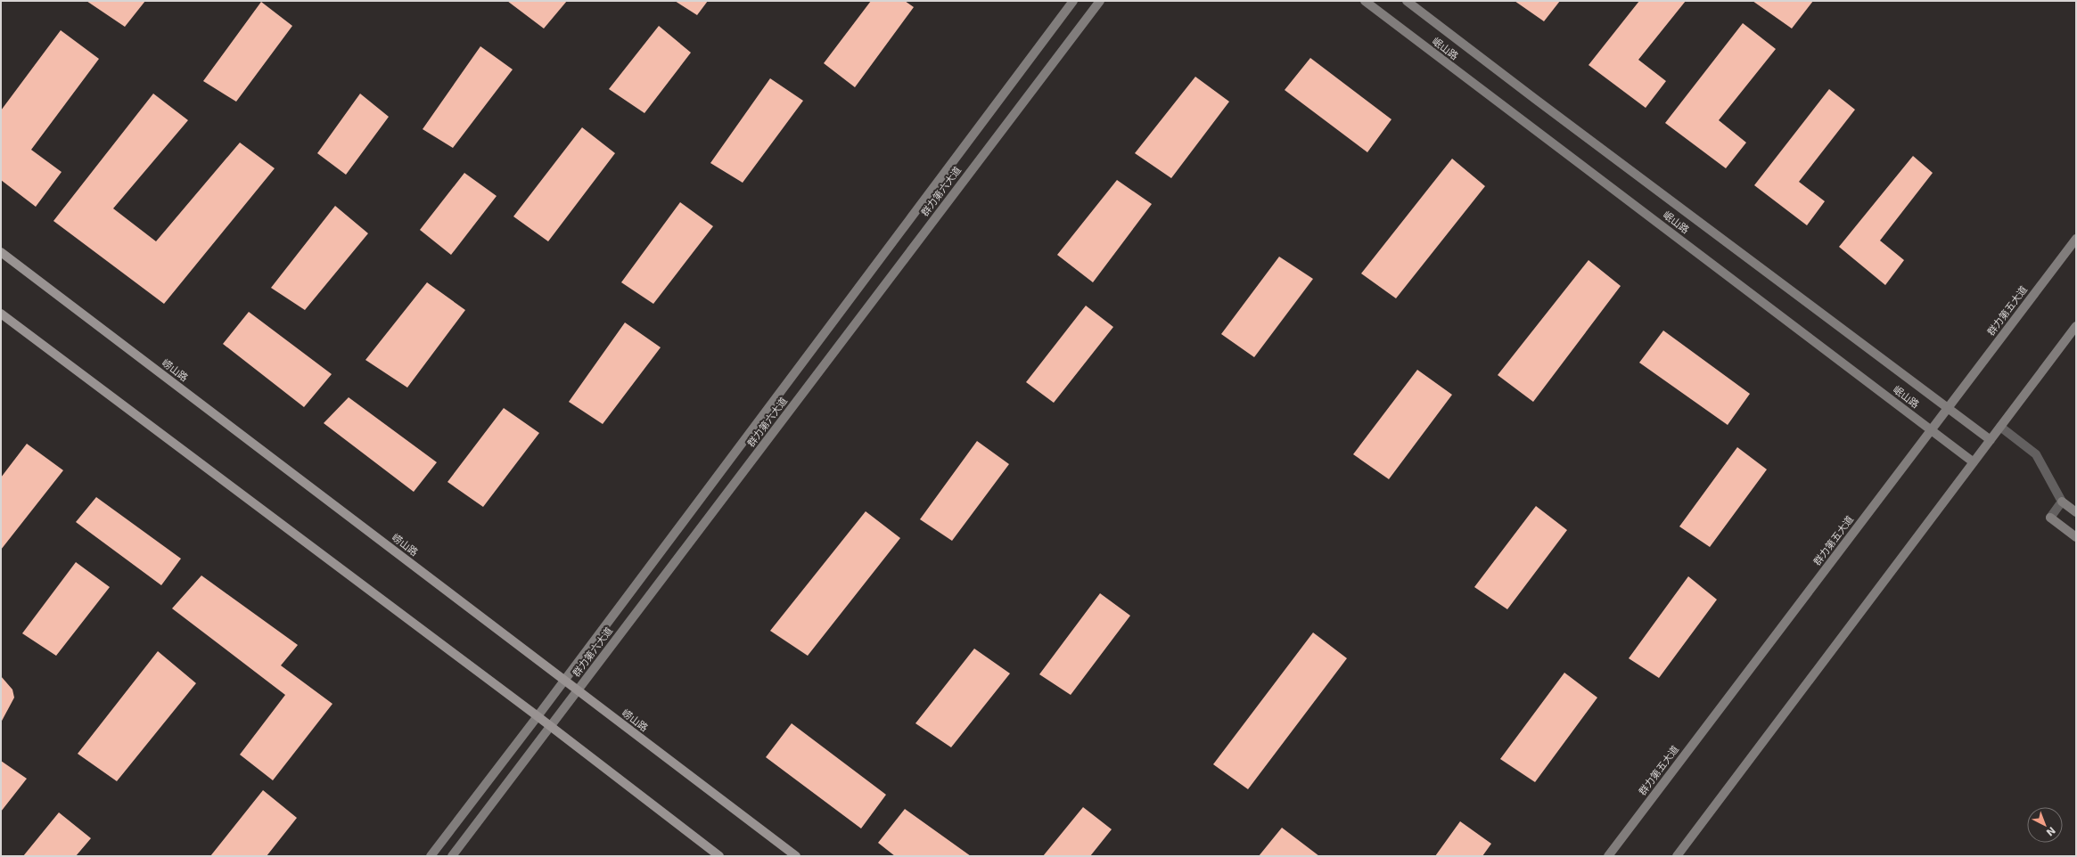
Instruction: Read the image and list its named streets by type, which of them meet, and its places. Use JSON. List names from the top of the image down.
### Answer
{
  "streets": {
    "main road": [
      "岷山路",
      "群力第六大道",
      "群力第五大道",
      "崂山路"
    ]
  },
  "crossings": [
    ["岷山路", "群力第五大道"],
    ["群力第六大道", "崂山路"]
  ],
  "north": "bottom right"
}
